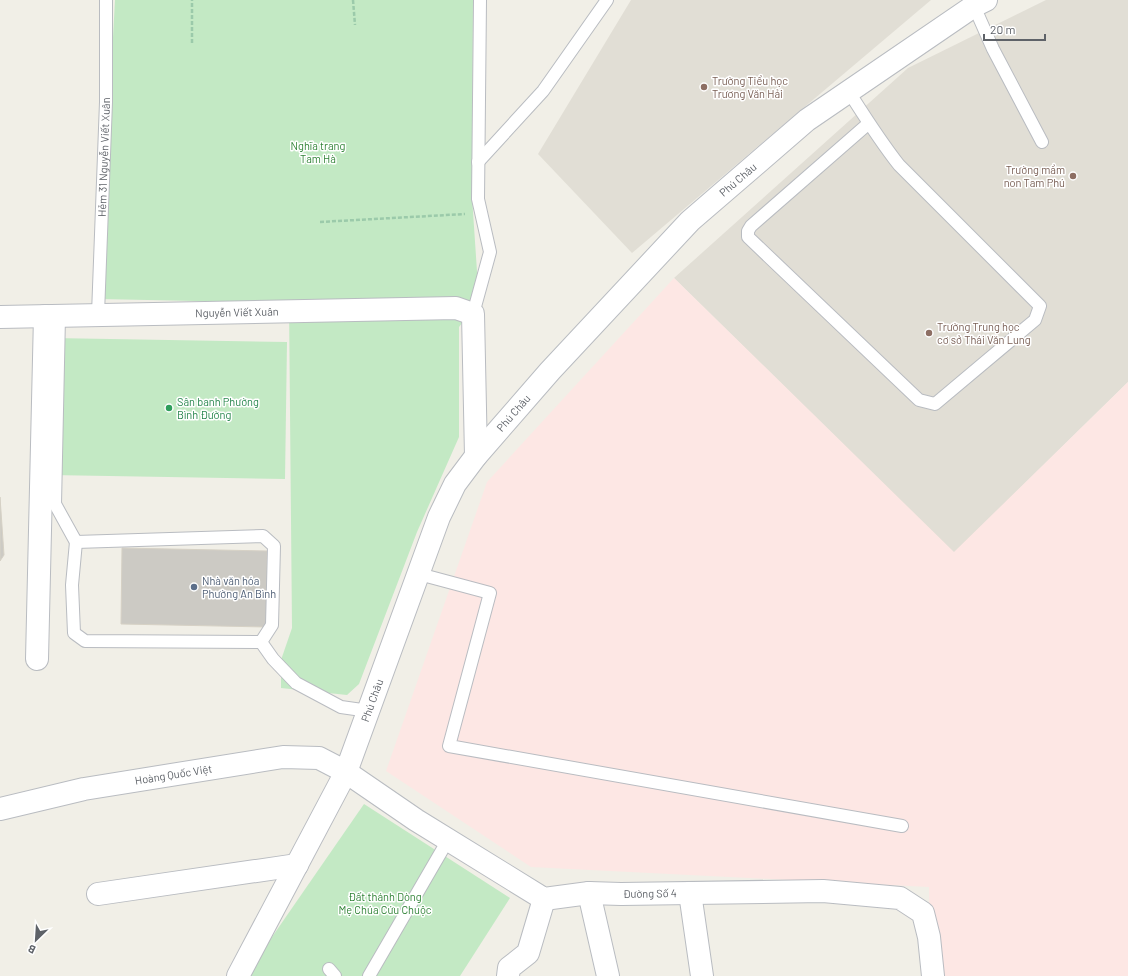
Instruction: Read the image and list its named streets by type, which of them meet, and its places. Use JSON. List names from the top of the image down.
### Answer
{
  "streets": {
    "street": [
      "Phú Châu",
      "Nguyễn Viết Xuân",
      "Hoàng Quốc Việt",
      "Đường Số 4"
    ],
    "lane": ["Hẻm 31 Nguyễn Viết Xuân"]
  },
  "crossings": [
    ["Hẻm 31 Nguyễn Viết Xuân", "Nguyễn Viết Xuân"],
    ["Phú Châu", "Hoàng Quốc Việt"]
  ],
  "parks": ["Nghĩa trang Tam Hà", "Đất thánh Dòng Mẹ Chúa Cứu Chuộc"],
  "places": [
    "Trường Tiểu học Trương Văn Hải",
    "Trường mầm non Tam Phú",
    "Trường Trung học cơ sở Thái Văn Lung",
    "Sân banh Phường Bình Đường",
    "Nhà văn hóa Phường An Bình"
  ],
  "scale_bar": "20 m",
  "north": "bottom left"
}
